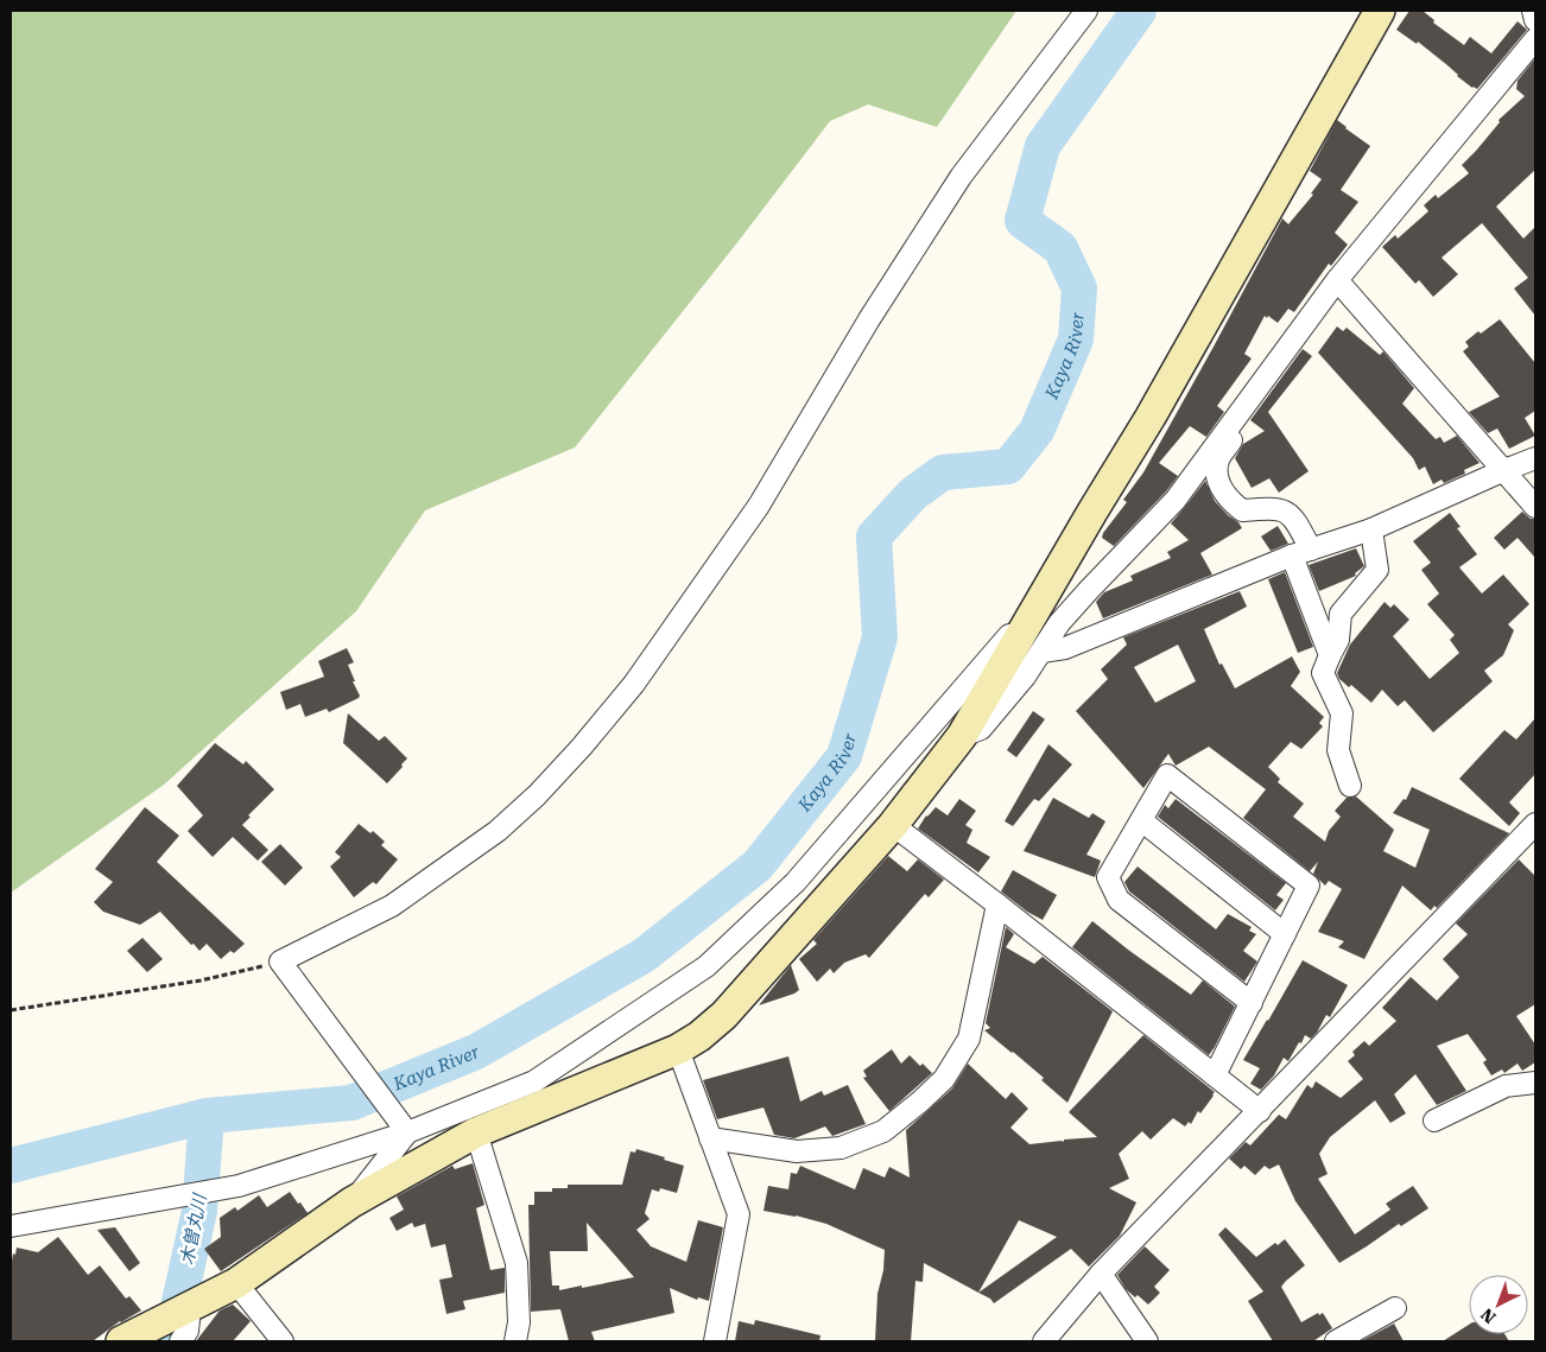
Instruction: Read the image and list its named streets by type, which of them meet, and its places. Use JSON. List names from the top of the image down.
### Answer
{
  "water": ["Kaya River", "木曽丸川"],
  "north": "bottom left"
}
